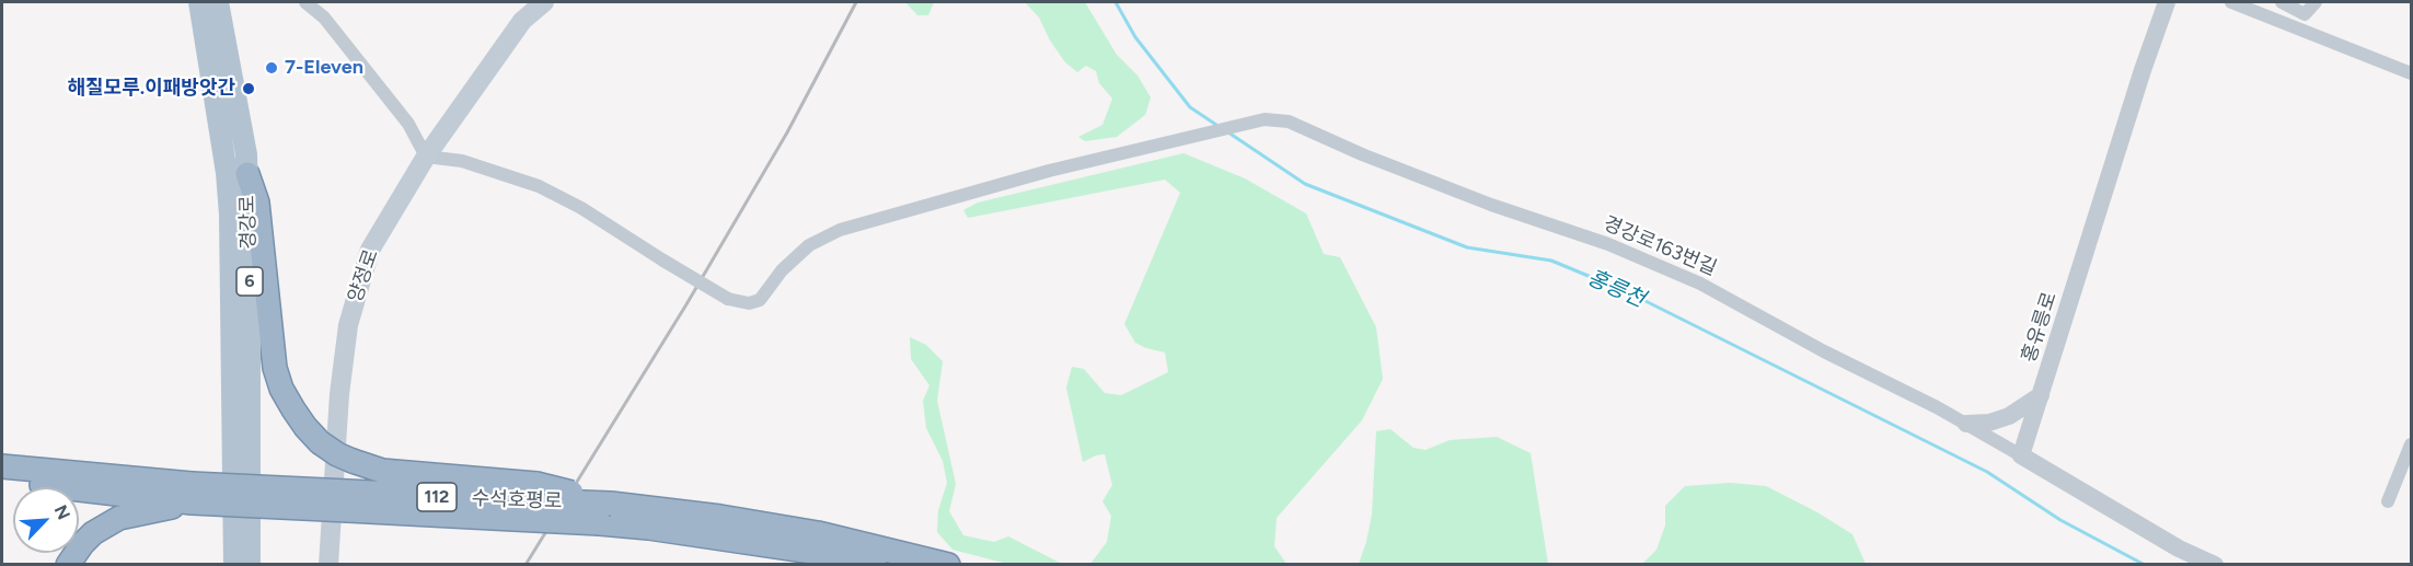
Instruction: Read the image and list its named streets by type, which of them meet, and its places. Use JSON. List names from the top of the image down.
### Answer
{
  "streets": {
    "highway": ["112", "수석호평로"],
    "main road": ["경강로", "양정로", "6"],
    "street": ["경강로163번길", "홍유릉로"]
  },
  "crossings": [
    ["경강로163번길", "양정로"],
    ["경강로163번길", "홍유릉로"]
  ],
  "water": ["홍릉천"],
  "places": ["7-Eleven", "해질모루.이패방앗간"],
  "north": "top right"
}
